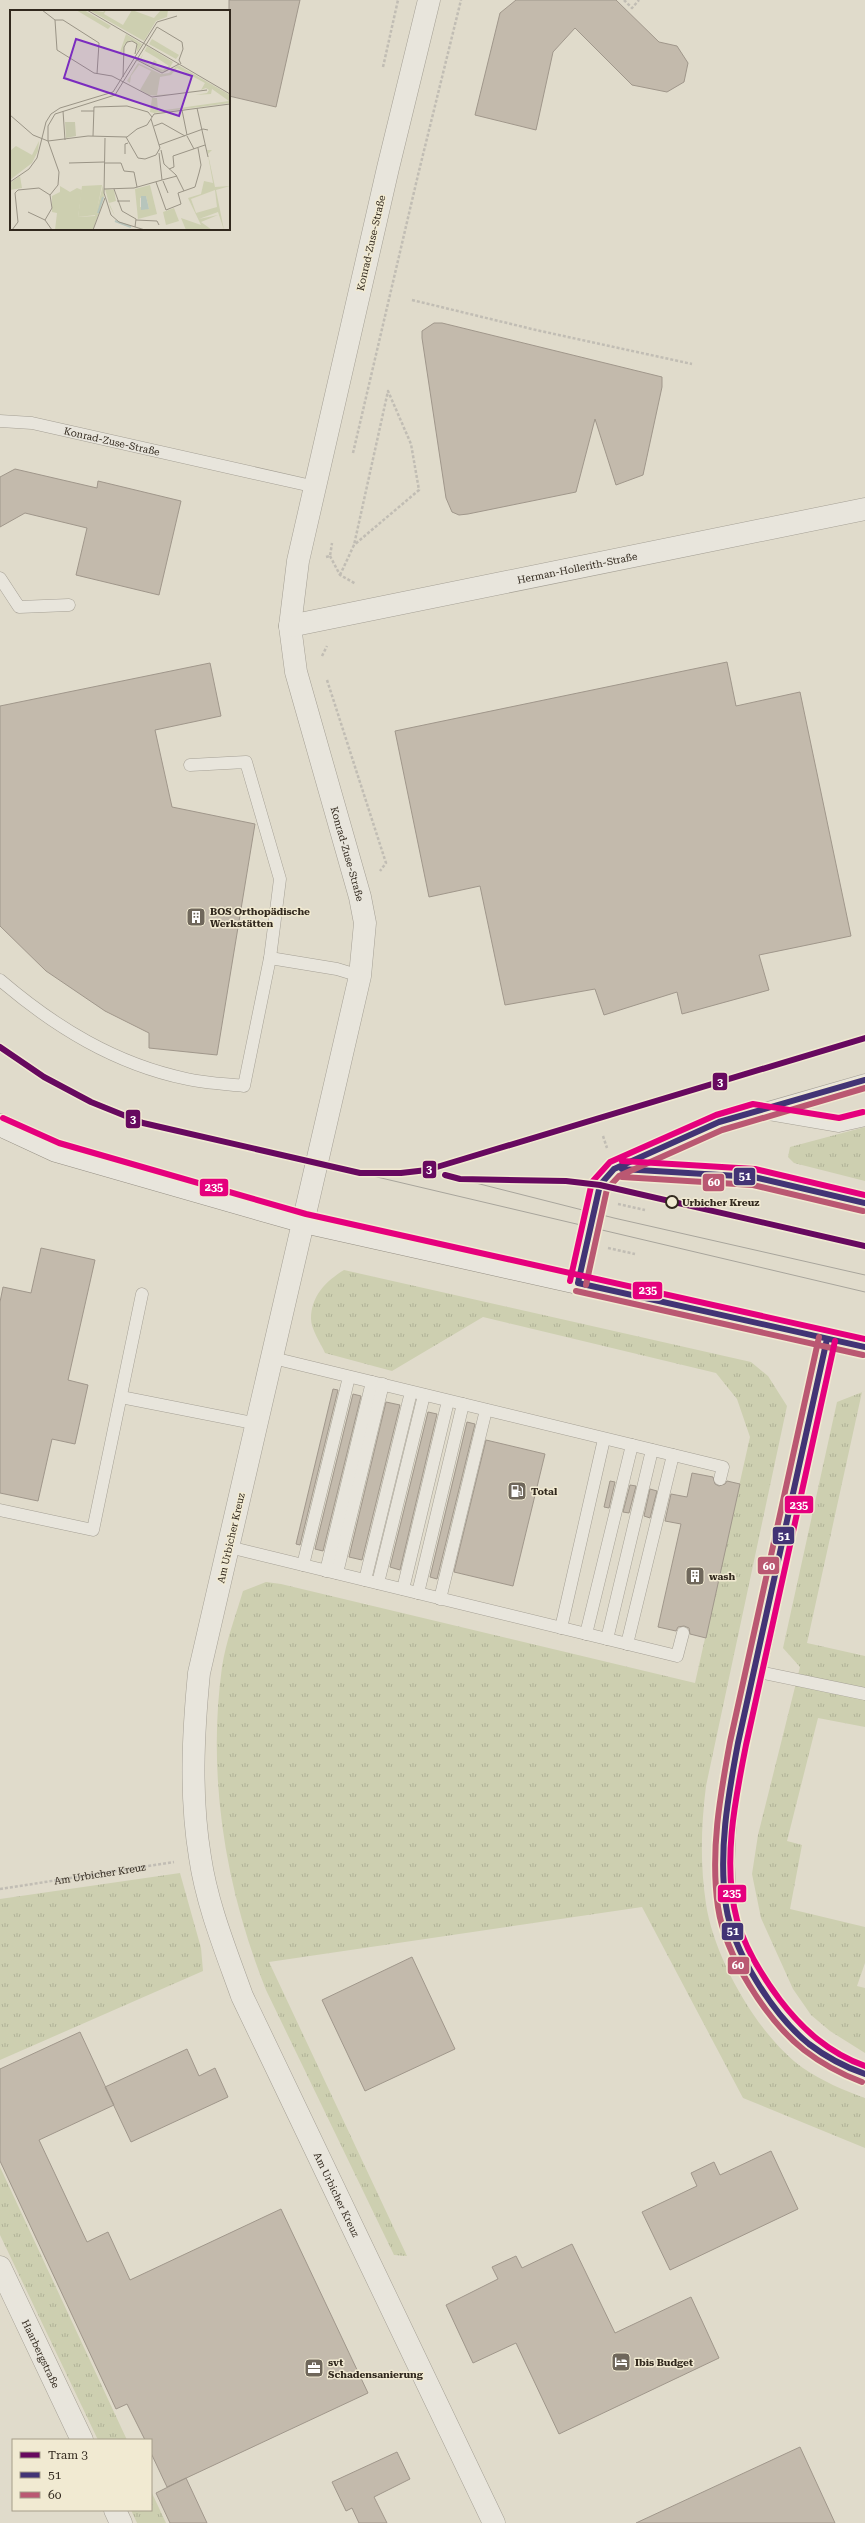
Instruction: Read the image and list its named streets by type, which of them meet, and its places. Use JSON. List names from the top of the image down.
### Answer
{
  "streets": {
    "street": [
      "Konrad-Zuse-Straße",
      "Herman-Hollerith-Straße",
      "Am Urbicher Kreuz",
      "Haarbergstraße"
    ]
  },
  "crossings": [
    ["Konrad-Zuse-Straße", "Herman-Hollerith-Straße"],
    ["Konrad-Zuse-Straße", "Am Urbicher Kreuz"]
  ],
  "places": {
    "building": ["BOS Orthopädische Werkstätten", "wash"],
    "other": ["Urbicher Kreuz"],
    "fuel station": ["Total"],
    "hotel": ["Ibis Budget"],
    "office": ["svt Schadensanierung"]
  },
  "lines": [
    "tram line 3",
    "transit line 51",
    "transit line 60",
    "transit line 235"
  ],
  "legend": ["Tram 3", "51", "60"]
}
